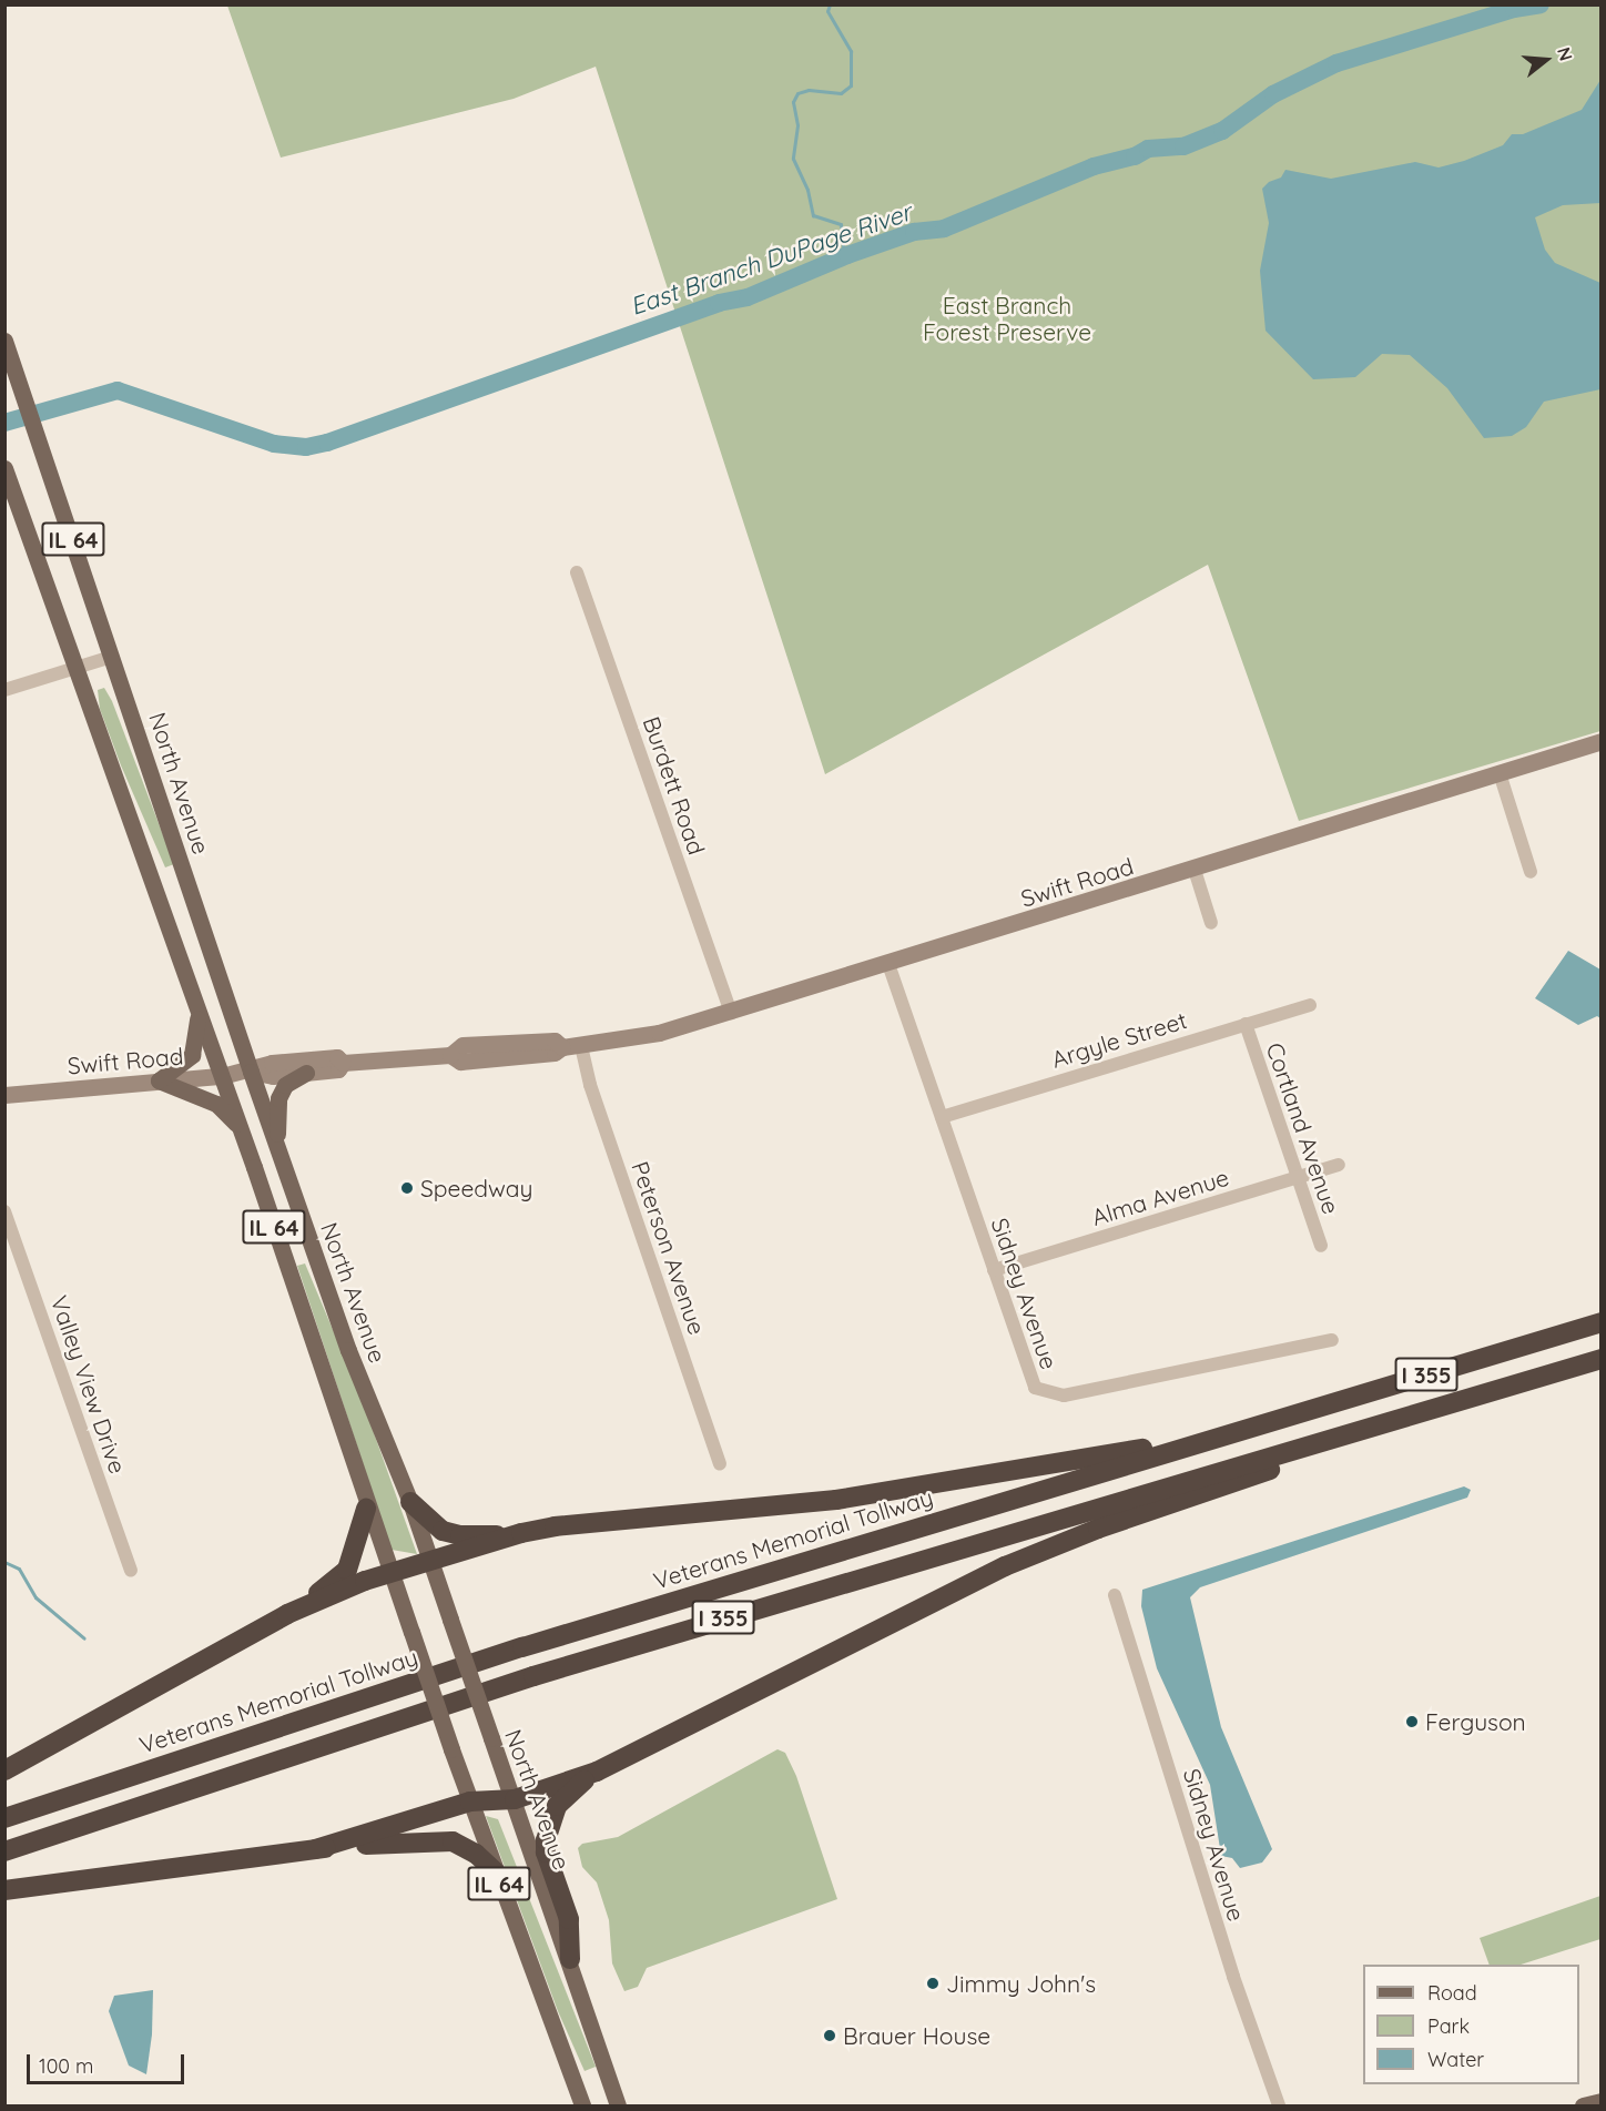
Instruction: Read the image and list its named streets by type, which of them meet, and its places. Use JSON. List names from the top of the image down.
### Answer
{
  "streets": {
    "highway": ["I 355", "Veterans Memorial Tollway"],
    "main road": ["IL 64", "North Avenue"],
    "street": [
      "Burdett Road",
      "Swift Road",
      "Argyle Street",
      "Cortland Avenue",
      "Alma Avenue",
      "Peterson Avenue",
      "Sidney Avenue",
      "Valley View Drive"
    ]
  },
  "crossings": [
    ["IL 64", "Swift Road"],
    ["North Avenue", "Swift Road"],
    ["Burdett Road", "Swift Road"],
    ["Swift Road", "Peterson Avenue"],
    ["Swift Road", "Sidney Avenue"],
    ["Argyle Street", "Cortland Avenue"],
    ["Argyle Street", "Sidney Avenue"],
    ["Cortland Avenue", "Alma Avenue"],
    ["Alma Avenue", "Sidney Avenue"]
  ],
  "water": ["East Branch DuPage River"],
  "parks": ["East Branch Forest Preserve"],
  "places": [
    "Speedway",
    "Ferguson",
    "Jimmy John's",
    "Brauer House"
  ],
  "legend": ["Road", "Park", "Water"],
  "scale_bar": "100 m",
  "north": "right"
}
